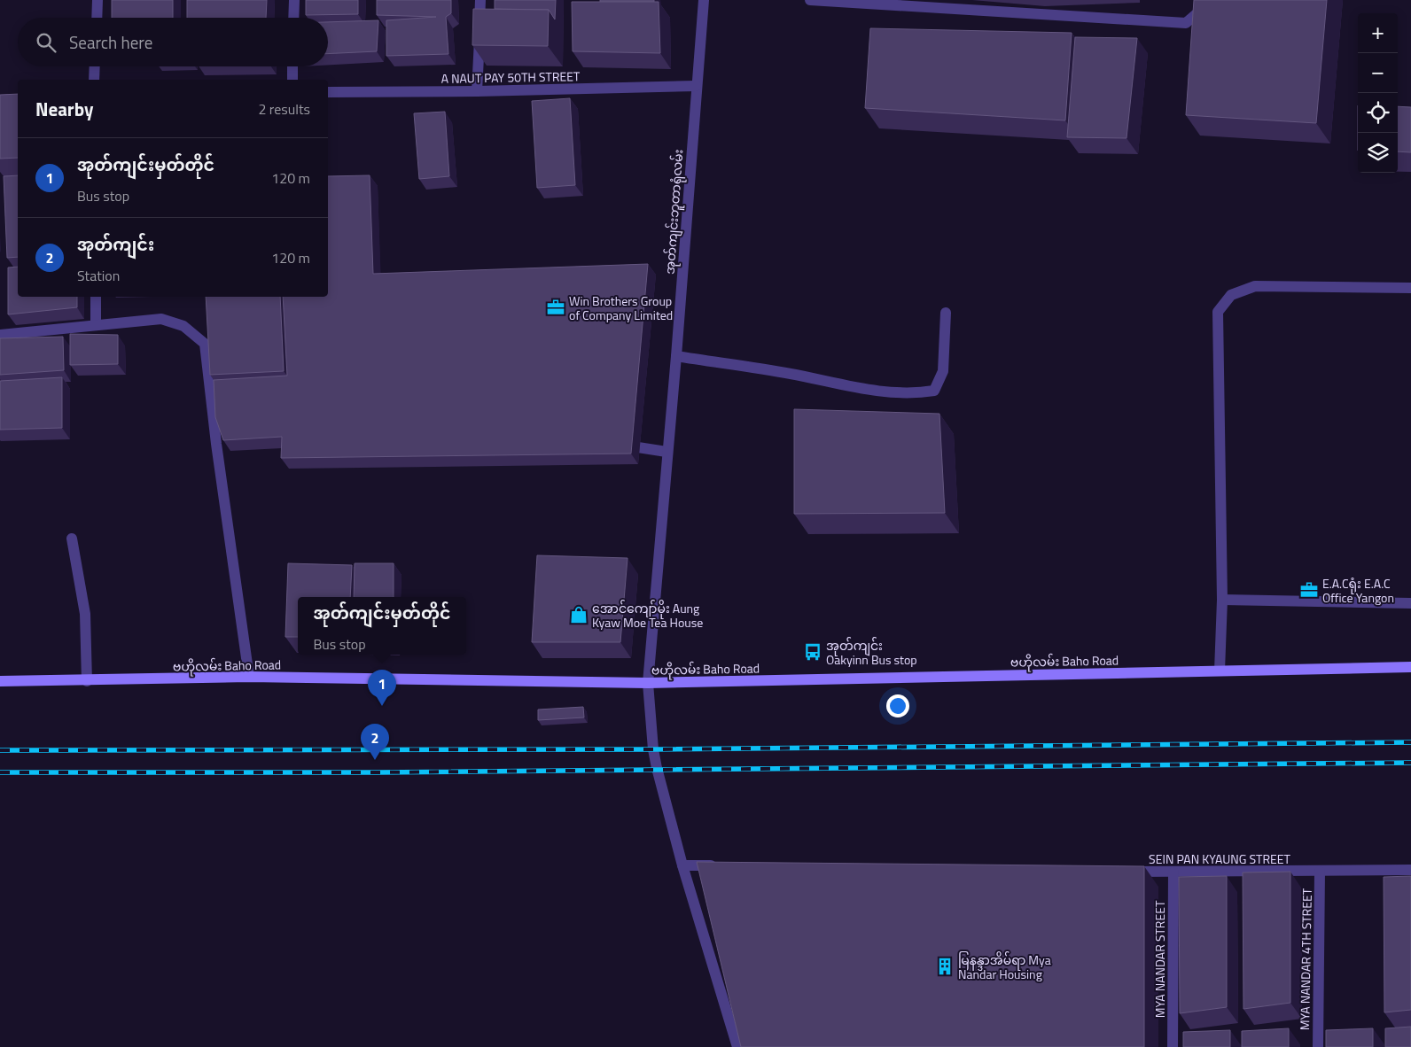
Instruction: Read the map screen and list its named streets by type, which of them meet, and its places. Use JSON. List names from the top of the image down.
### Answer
{
  "streets": {
    "main road": ["ဗဟိုလမ်း Baho Road"],
    "street": [
      "A NAUT PAY 50TH STREET",
      "အုတ်ကျင်းဘူတာရုံလမ်း",
      "SEIN PAN KYAUNG STREET",
      "MYA NANDAR STREET",
      "MYA NANDAR 4TH STREET"
    ]
  },
  "crossings": [
    ["A NAUT PAY 50TH STREET", "အုတ်ကျင်းဘူတာရုံလမ်း"],
    ["အုတ်ကျင်းဘူတာရုံလမ်း", "ဗဟိုလမ်း Baho Road"],
    ["SEIN PAN KYAUNG STREET", "MYA NANDAR STREET"],
    ["SEIN PAN KYAUNG STREET", "MYA NANDAR 4TH STREET"]
  ],
  "places": {
    "office": ["Win Brothers Group of Company Limited", "E.A.Cရုံး E.A.C Office Yangon"],
    "shop": ["အောင်ကျော်မိုး Aung Kyaw Moe Tea House"],
    "bus stop": ["အုတ်ကျင်း Oakyinn Bus stop"],
    "building": ["မြနန္ဒာအိမ်ရာ Mya Nandar Housing"]
  },
  "page": {
    "map_buttons": ["+", "−"],
    "search": "Search here",
    "heading": ["Nearby", "2 results"],
    "list": [
      {
        "mark": "1",
        "name": "အုတ်ကျင်းမှတ်တိုင်",
        "note": "Bus stop",
        "value": "120 m"
      },
      {
        "mark": "2",
        "name": "အုတ်ကျင်း",
        "note": "Station",
        "value": "120 m"
      }
    ],
    "popup": ["အုတ်ကျင်းမှတ်တိုင်", "Bus stop"],
    "pins": ["1", "2"]
  }
}
